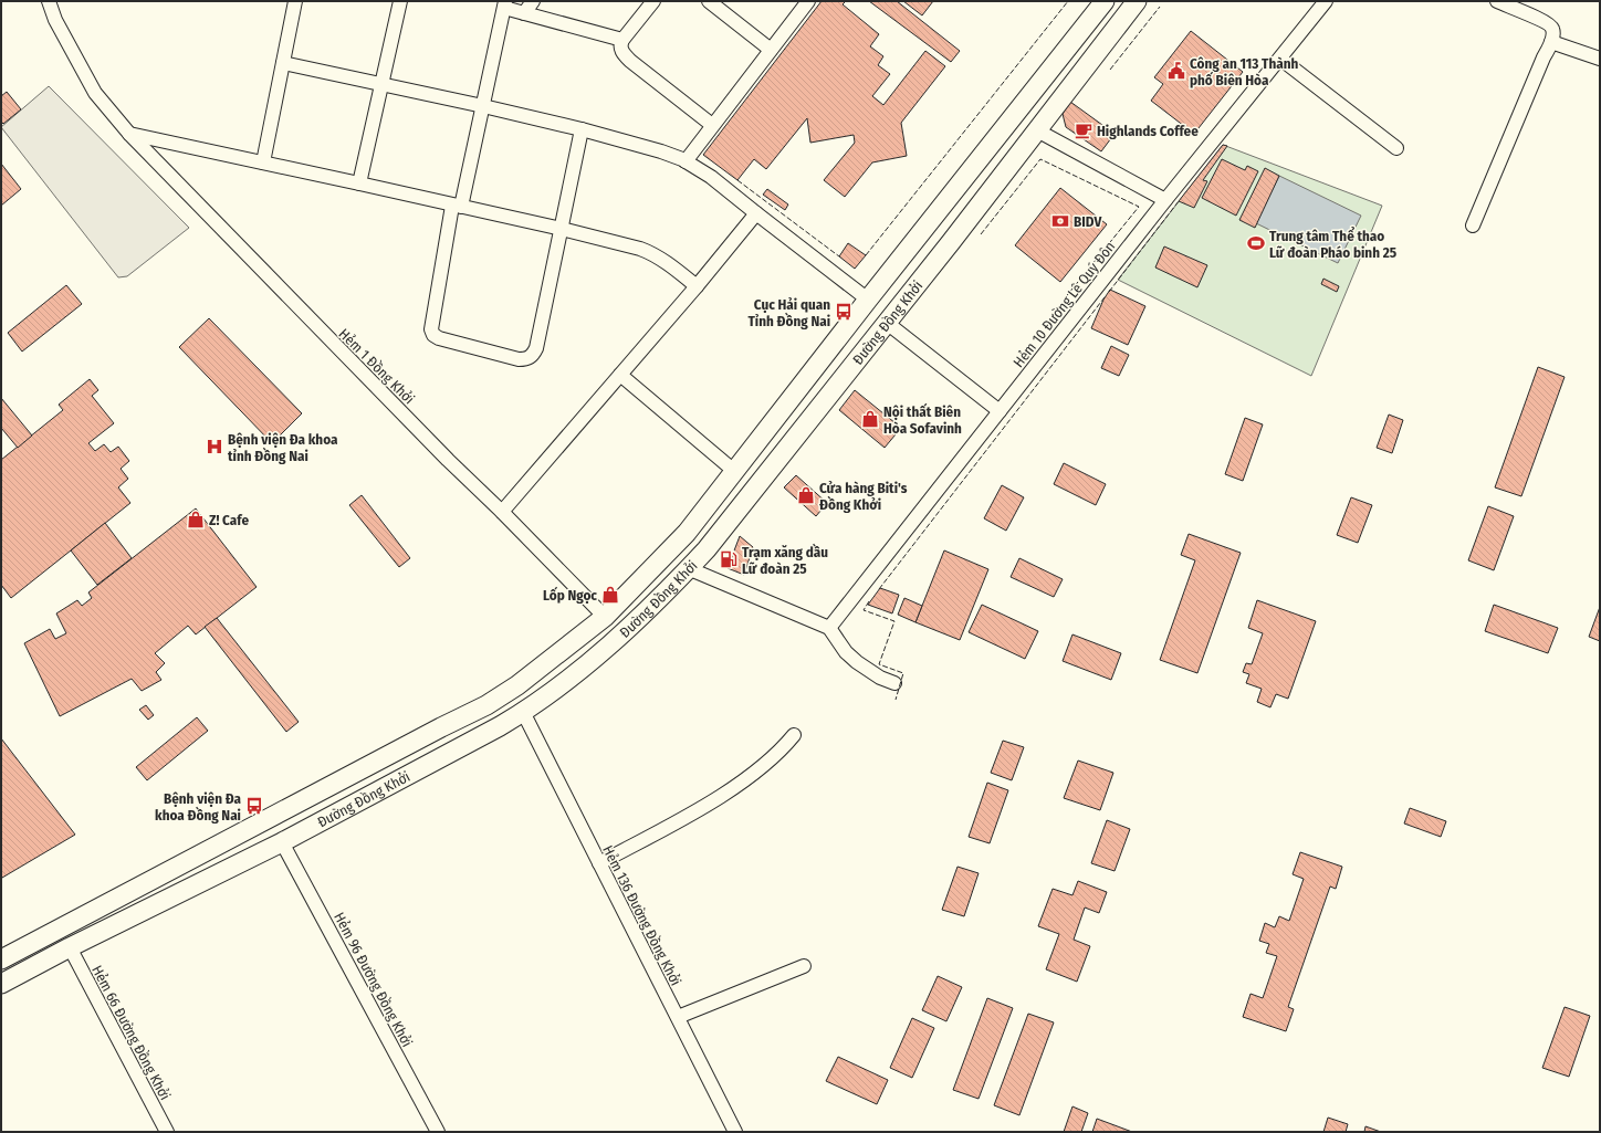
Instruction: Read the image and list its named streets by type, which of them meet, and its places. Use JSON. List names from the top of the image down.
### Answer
{
  "streets": {
    "main road": ["Đường Đồng Khởi"],
    "street": [
      "Hẻm 10 Đường Lê Quý Đôn",
      "Hẻm 1 Đồng Khởi",
      "Hẻm 136 Đường Đồng Khởi",
      "Hẻm 96 Đường Đồng Khởi",
      "Hẻm 66 Đường Đồng Khởi"
    ]
  },
  "crossings": [
    ["Đường Đồng Khởi", "Hẻm 1 Đồng Khởi"],
    ["Đường Đồng Khởi", "Hẻm 136 Đường Đồng Khởi"],
    ["Đường Đồng Khởi", "Hẻm 96 Đường Đồng Khởi"],
    ["Đường Đồng Khởi", "Hẻm 66 Đường Đồng Khởi"]
  ],
  "places": {
    "public building": ["Công an 113 Thành phố Biên Hòa"],
    "cafe": ["Highlands Coffee"],
    "bank": ["BIDV"],
    "sports": ["Trung tâm Thể thao Lữ đoàn Pháo binh 25"],
    "bus stop": ["Cục Hải quan Tỉnh Đồng Nai", "Bệnh viện Đa khoa Đồng Nai"],
    "shop": [
      "Nội thất Biên Hòa Sofavinh",
      "Cửa hàng Biti's Đồng Khởi",
      "Z! Cafe",
      "Lốp Ngọc"
    ],
    "hospital": ["Bệnh viện Đa khoa tỉnh Đồng Nai"],
    "fuel station": ["Trạm xăng dầu Lữ đoàn 25"]
  }
}
